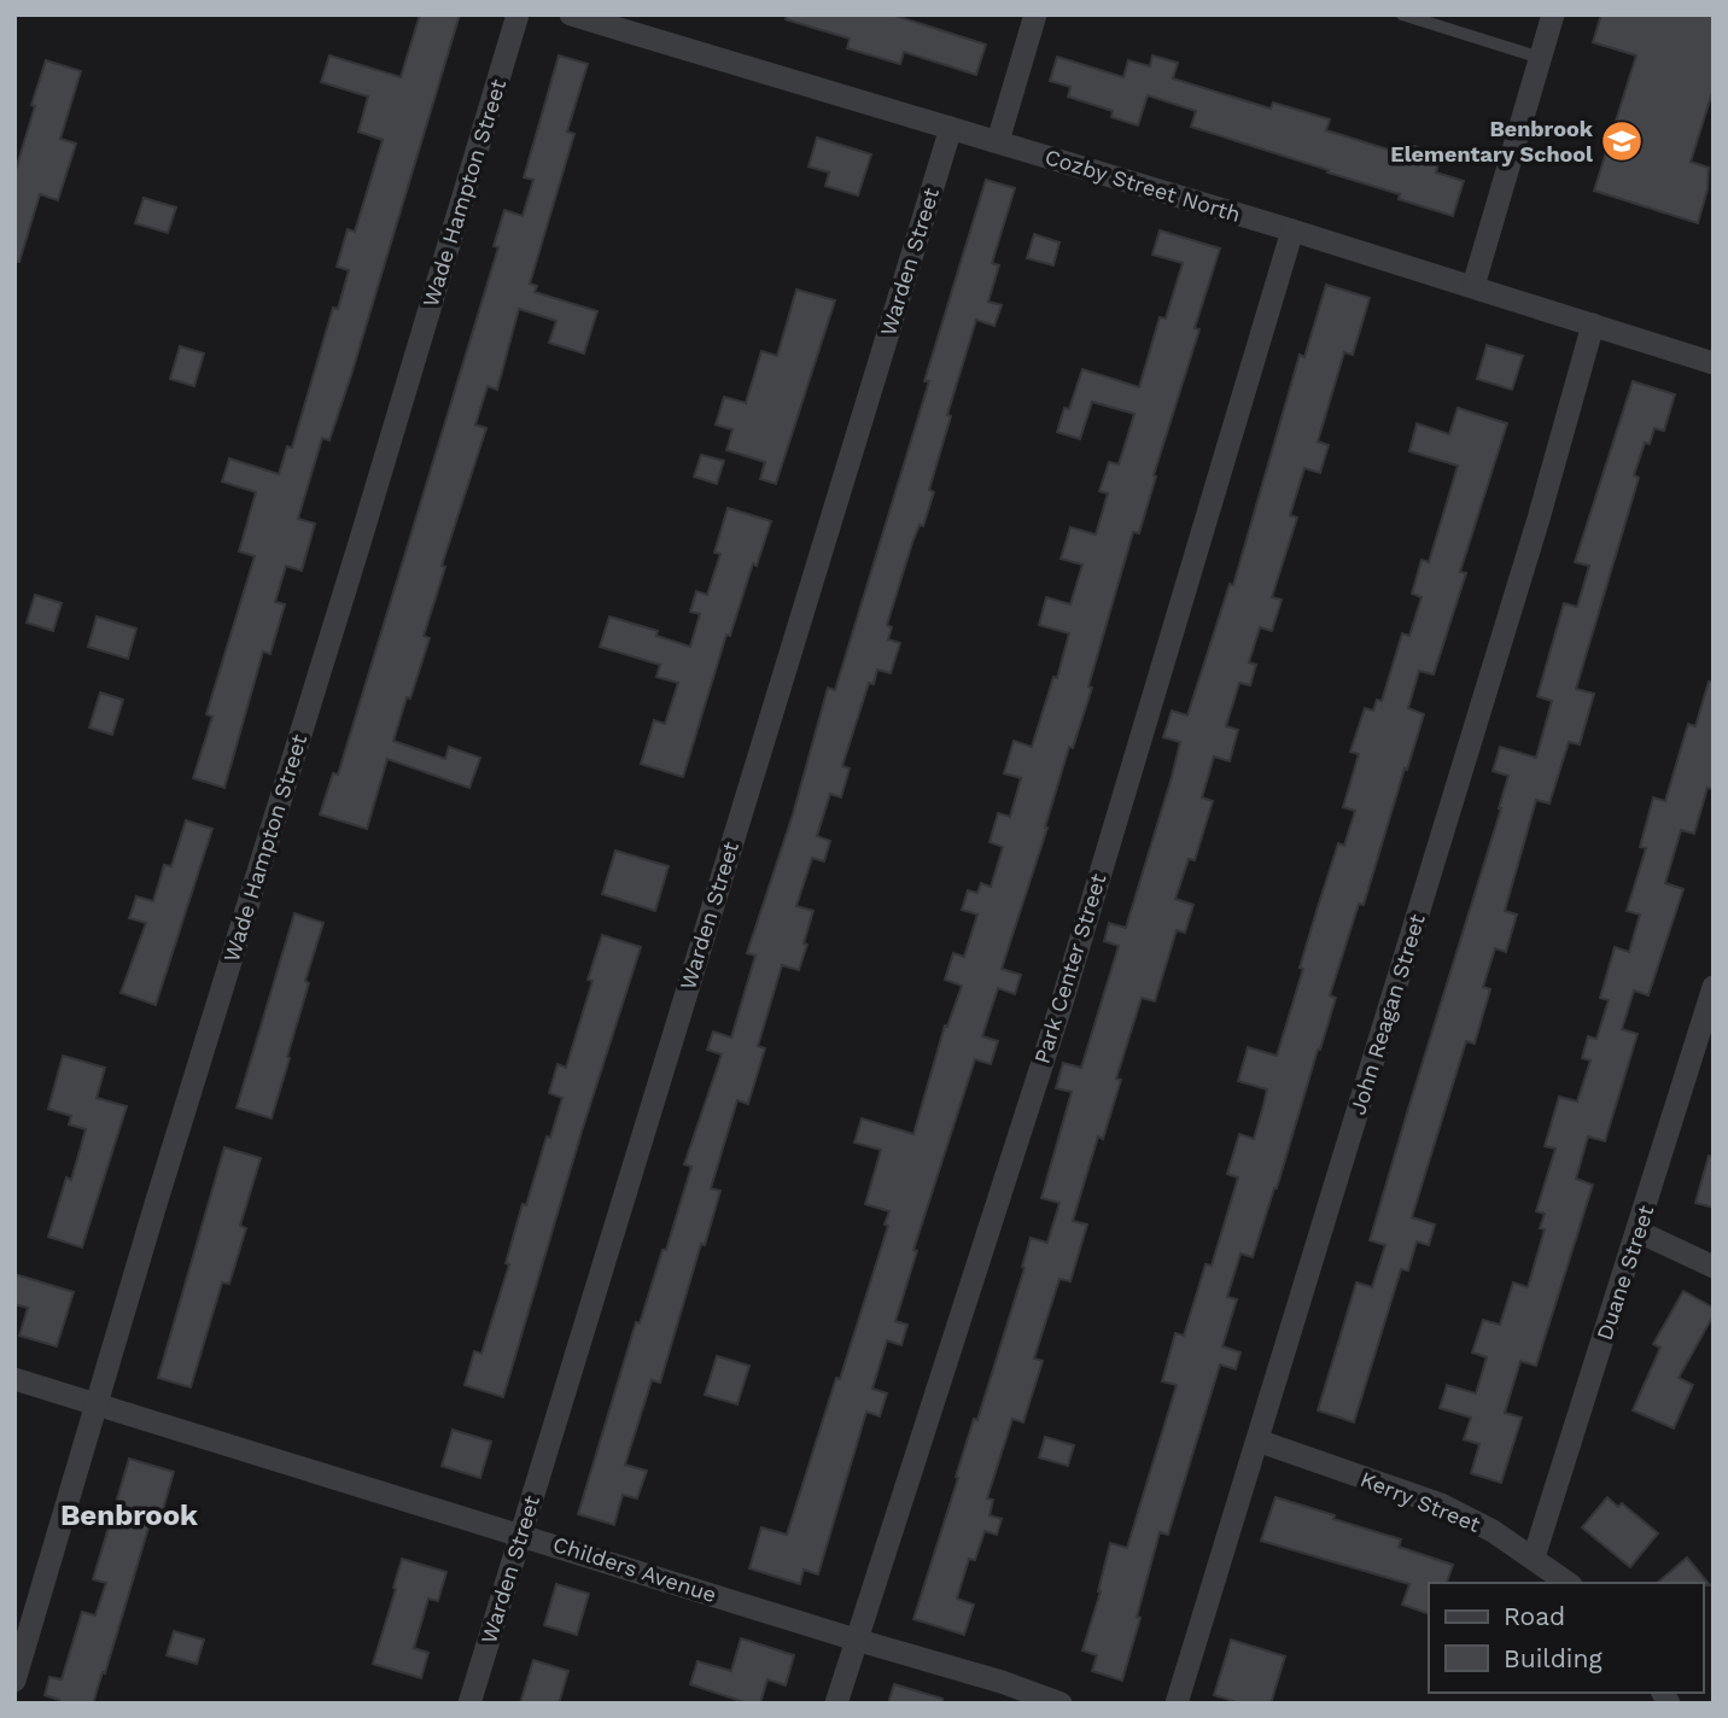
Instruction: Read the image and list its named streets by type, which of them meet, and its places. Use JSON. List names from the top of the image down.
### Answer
{
  "streets": {
    "street": [
      "Cozby Street North",
      "Wade Hampton Street",
      "Warden Street",
      "Park Center Street",
      "John Reagan Street",
      "Duane Street",
      "Kerry Street",
      "Childers Avenue"
    ]
  },
  "crossings": [
    ["Cozby Street North", "Warden Street"],
    ["Cozby Street North", "Park Center Street"],
    ["Cozby Street North", "John Reagan Street"],
    ["Wade Hampton Street", "Childers Avenue"],
    ["Warden Street", "Childers Avenue"],
    ["Park Center Street", "Childers Avenue"],
    ["John Reagan Street", "Kerry Street"],
    ["Duane Street", "Kerry Street"]
  ],
  "districts": ["Benbrook"],
  "places": {
    "school or university": ["Benbrook Elementary School"]
  },
  "legend": ["Road", "Building"]
}
